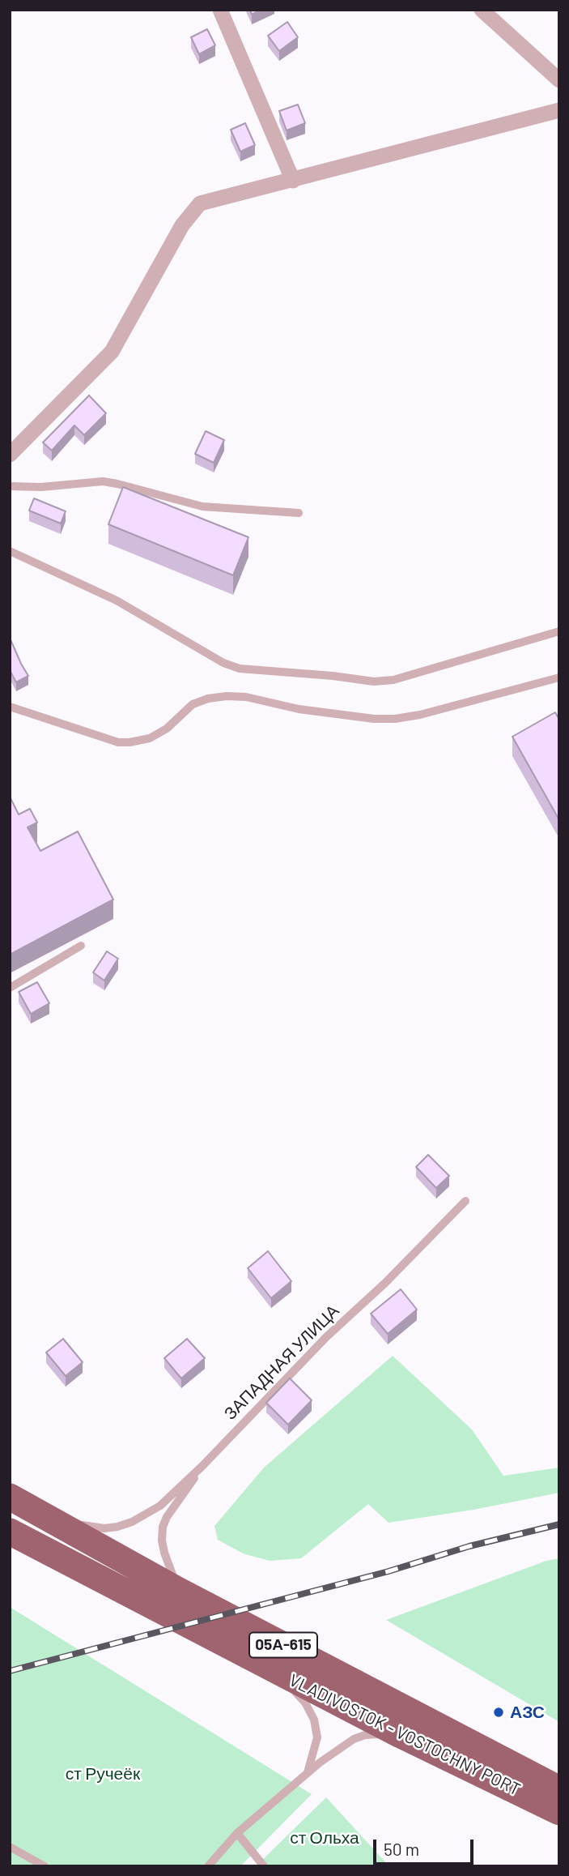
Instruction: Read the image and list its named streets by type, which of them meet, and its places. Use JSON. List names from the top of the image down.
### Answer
{
  "streets": {
    "highway": ["05А-615", "VLADIVOSTOK - VOSTOCHNY PORT"],
    "lane": ["ЗАПАДНАЯ УЛИЦА"]
  },
  "crossings": [
    ["ЗАПАДНАЯ УЛИЦА", "VLADIVOSTOK - VOSTOCHNY PORT"]
  ],
  "parks": ["ст Ручеёк", "ст Ольха"],
  "places": ["АЗС"],
  "scale_bar": "50 m"
}
